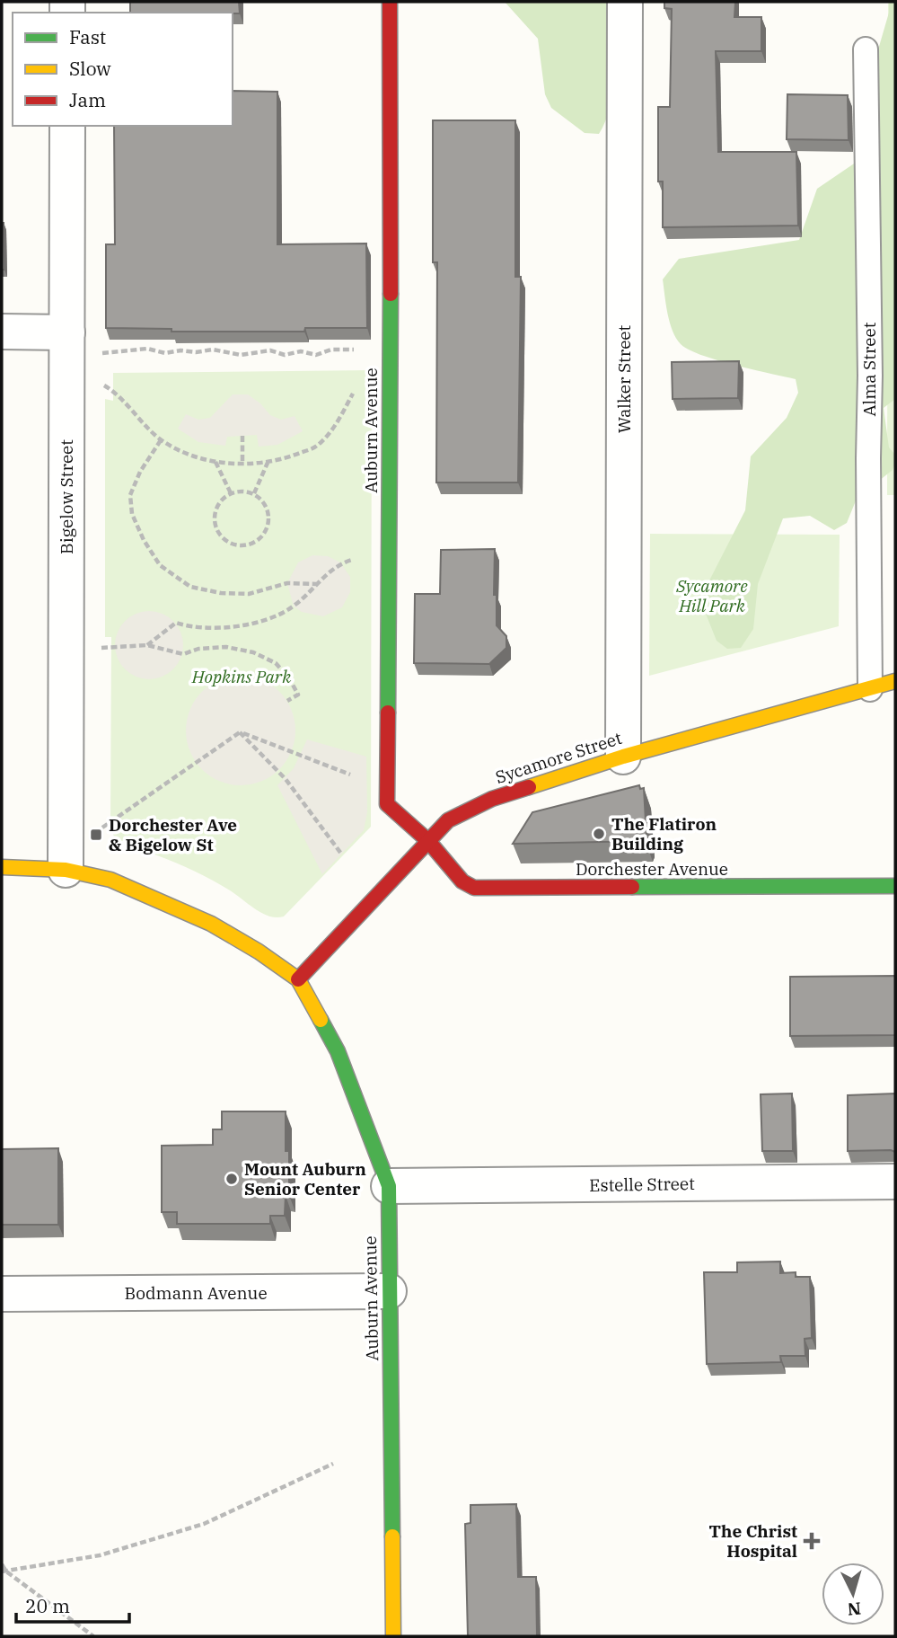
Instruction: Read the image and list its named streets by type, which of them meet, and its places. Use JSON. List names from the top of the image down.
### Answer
{
  "streets": {
    "street": [
      "Walker Street",
      "Auburn Avenue",
      "Bigelow Street",
      "Sycamore Street",
      "Dorchester Avenue",
      "Estelle Street",
      "Bodmann Avenue"
    ],
    "lane": ["Alma Street"]
  },
  "crossings": [
    ["Alma Street", "Sycamore Street"],
    ["Walker Street", "Sycamore Street"],
    ["Auburn Avenue", "Sycamore Street"],
    ["Auburn Avenue", "Dorchester Avenue"],
    ["Auburn Avenue", "Estelle Street"],
    ["Auburn Avenue", "Bodmann Avenue"],
    ["Sycamore Street", "Dorchester Avenue"]
  ],
  "parks": ["Sycamore Hill Park", "Hopkins Park"],
  "places": {
    "other": ["The Flatiron Building", "Mount Auburn Senior Center"],
    "transit": ["Dorchester Ave & Bigelow St"],
    "health": ["The Christ Hospital"]
  },
  "legend": ["Fast", "Slow", "Jam"],
  "scale_bar": "20 m",
  "north": "bottom"
}
